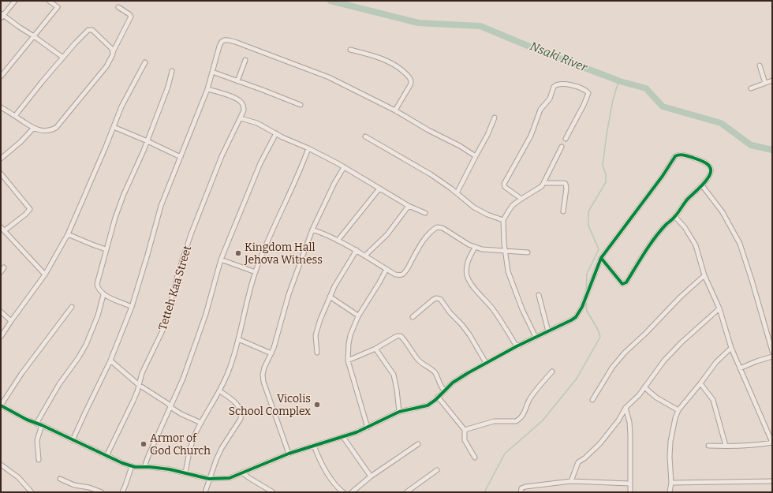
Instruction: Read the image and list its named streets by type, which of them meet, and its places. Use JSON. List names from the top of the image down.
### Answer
{
  "streets": {
    "street": ["Tetteh Kaa Street"]
  },
  "water": ["Nsaki River"],
  "places": ["Kingdom Hall Jehova Witness", "Vicolis School Complex", "Armor of God Church"]
}
